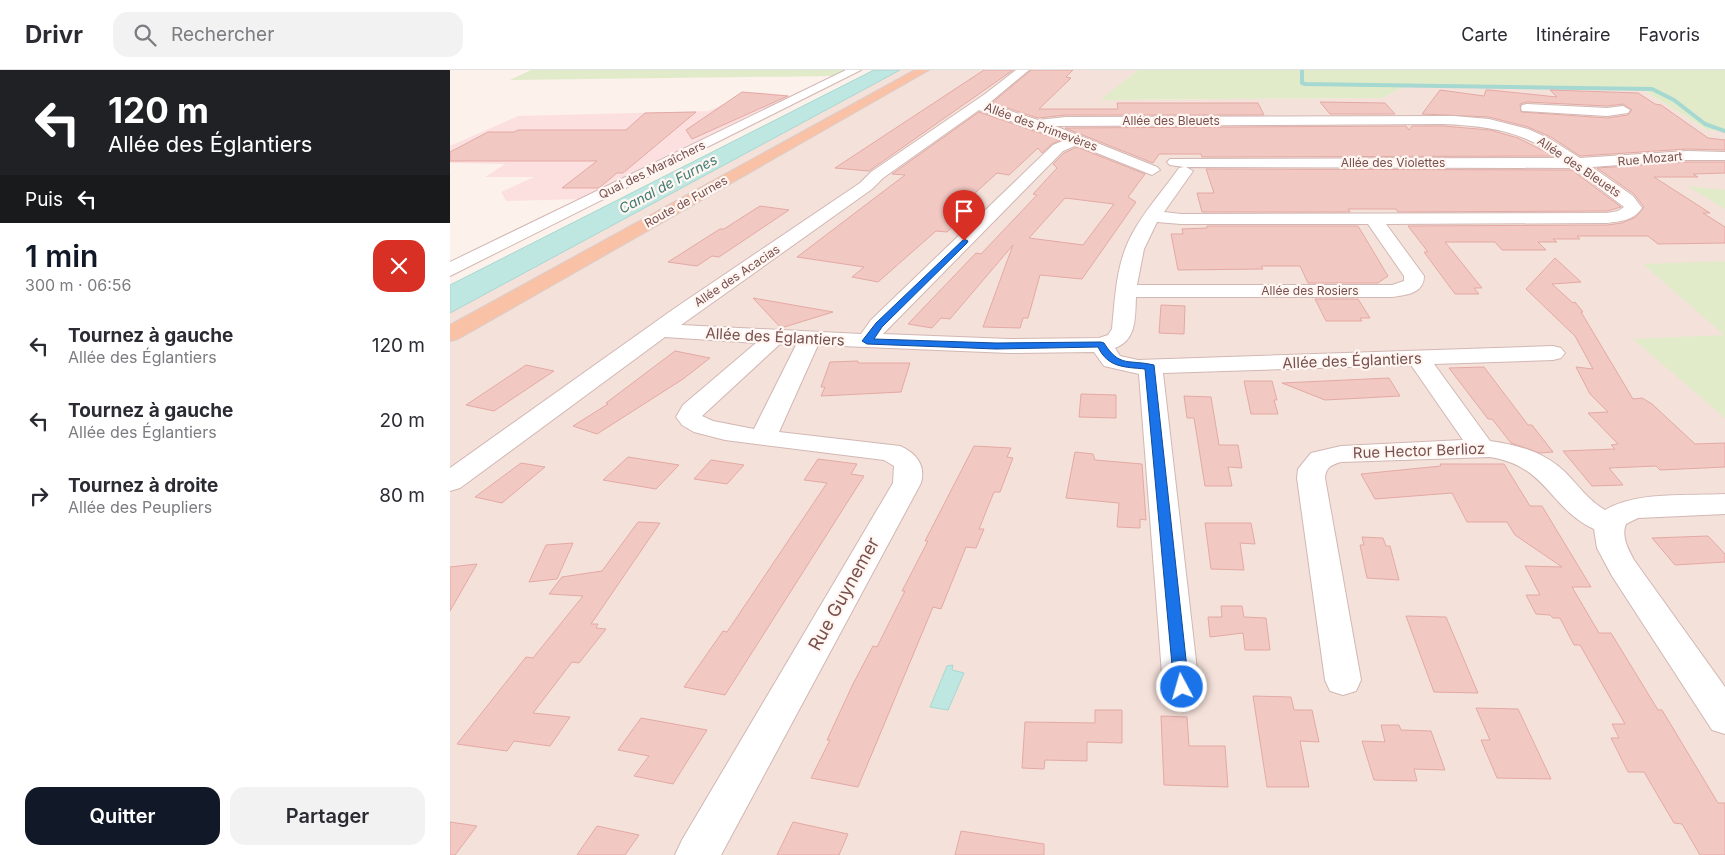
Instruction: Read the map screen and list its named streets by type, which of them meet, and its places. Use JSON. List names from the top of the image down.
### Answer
{
  "streets": {
    "main road": ["Route de Furnes"],
    "street": [
      "Allée des Bleuets",
      "Allée des Primevères",
      "Rue Mozart",
      "Allée des Violettes",
      "Quai des Maraîchers",
      "Allée des Acacias",
      "Allée des Rosiers",
      "Allée des Églantiers",
      "Rue Hector Berlioz",
      "Rue Guynemer"
    ]
  },
  "crossings": [
    ["Allée des Bleuets", "Allée des Primevères"],
    ["Allée des Bleuets", "Rue Mozart"],
    ["Allée des Bleuets", "Allée des Violettes"],
    ["Allée des Bleuets", "Allée des Rosiers"],
    ["Allée des Primevères", "Allée des Violettes"],
    ["Allée des Primevères", "Allée des Acacias"],
    ["Rue Mozart", "Allée des Violettes"],
    ["Allée des Acacias", "Allée des Églantiers"]
  ],
  "water": ["Canal de Furnes"],
  "page": {
    "header": "Drivr",
    "search": "Rechercher",
    "nav": ["Carte", "Itinéraire", "Favoris"],
    "turn": ["120 m", "Allée des Églantiers"],
    "then": "Puis",
    "heading": ["1 min", "300 m · 06:56"],
    "list": [
      {
        "name": "Tournez à gauche",
        "note": "Allée des Églantiers",
        "value": "120 m"
      },
      {
        "name": "Tournez à gauche",
        "note": "Allée des Églantiers",
        "value": "20 m"
      },
      {
        "name": "Tournez à droite",
        "note": "Allée des Peupliers",
        "value": "80 m"
      }
    ],
    "buttons": ["Quitter", "Partager"]
  }
}
